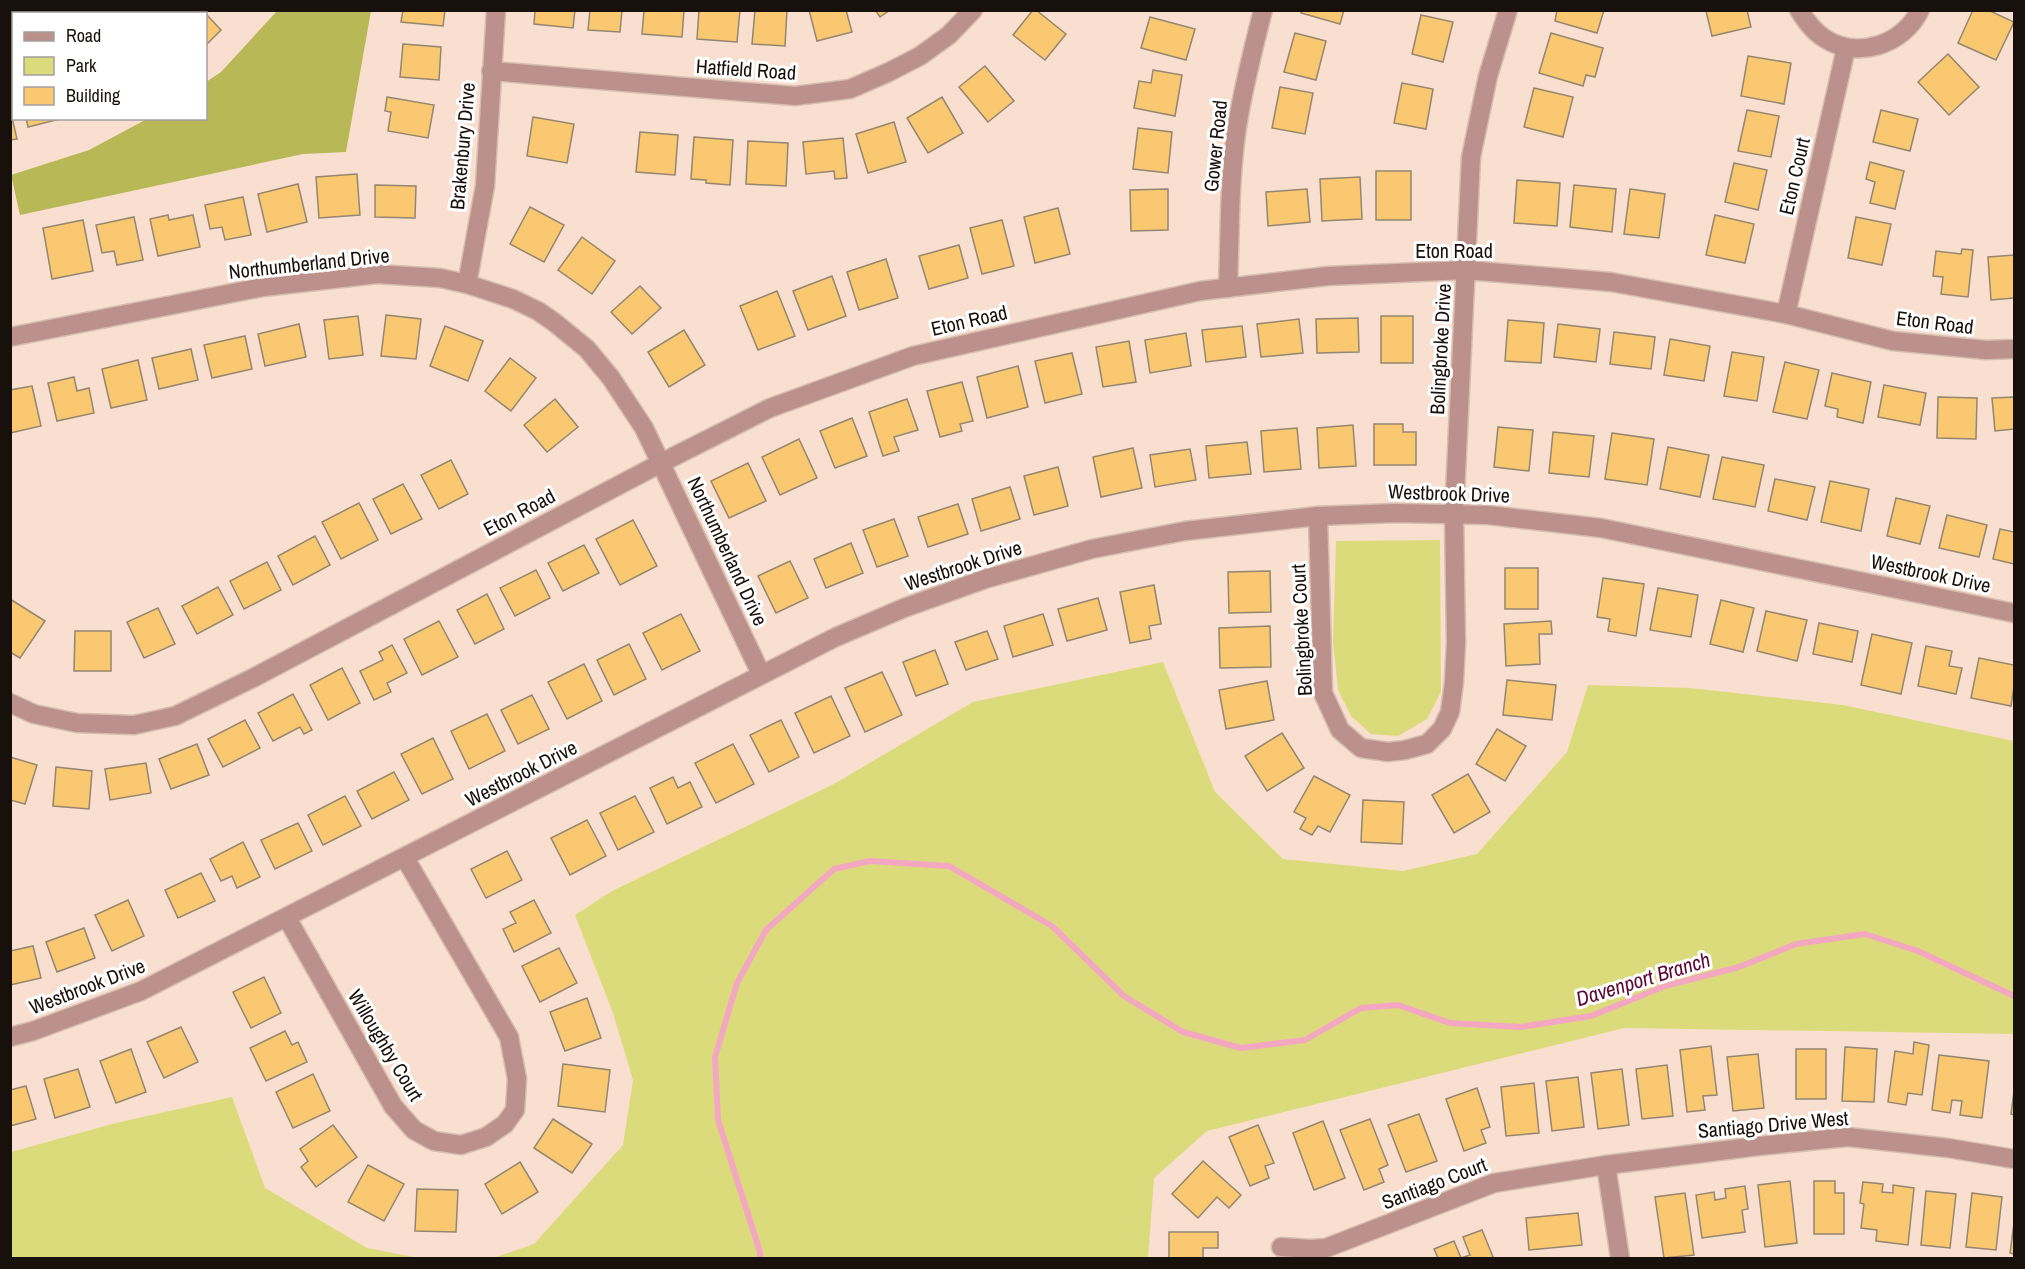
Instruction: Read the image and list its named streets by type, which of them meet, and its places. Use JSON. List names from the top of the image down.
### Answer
{
  "streets": {
    "street": [
      "Hatfield Road",
      "Brakenbury Drive",
      "Gower Road",
      "Eton Court",
      "Eton Road",
      "Northumberland Drive",
      "Bolingbroke Drive",
      "Westbrook Drive",
      "Bolingbroke Court",
      "Willoughby Court",
      "Santiago Drive West",
      "Santiago Court"
    ]
  },
  "crossings": [
    ["Hatfield Road", "Brakenbury Drive"],
    ["Brakenbury Drive", "Northumberland Drive"],
    ["Gower Road", "Eton Road"],
    ["Eton Court", "Eton Road"],
    ["Eton Road", "Northumberland Drive"],
    ["Eton Road", "Bolingbroke Drive"],
    ["Northumberland Drive", "Westbrook Drive"],
    ["Bolingbroke Drive", "Westbrook Drive"],
    ["Bolingbroke Drive", "Bolingbroke Court"],
    ["Westbrook Drive", "Bolingbroke Court"],
    ["Westbrook Drive", "Willoughby Court"],
    ["Santiago Drive West", "Santiago Court"]
  ],
  "water": ["Davenport Branch"],
  "legend": ["Road", "Park", "Building"]
}
